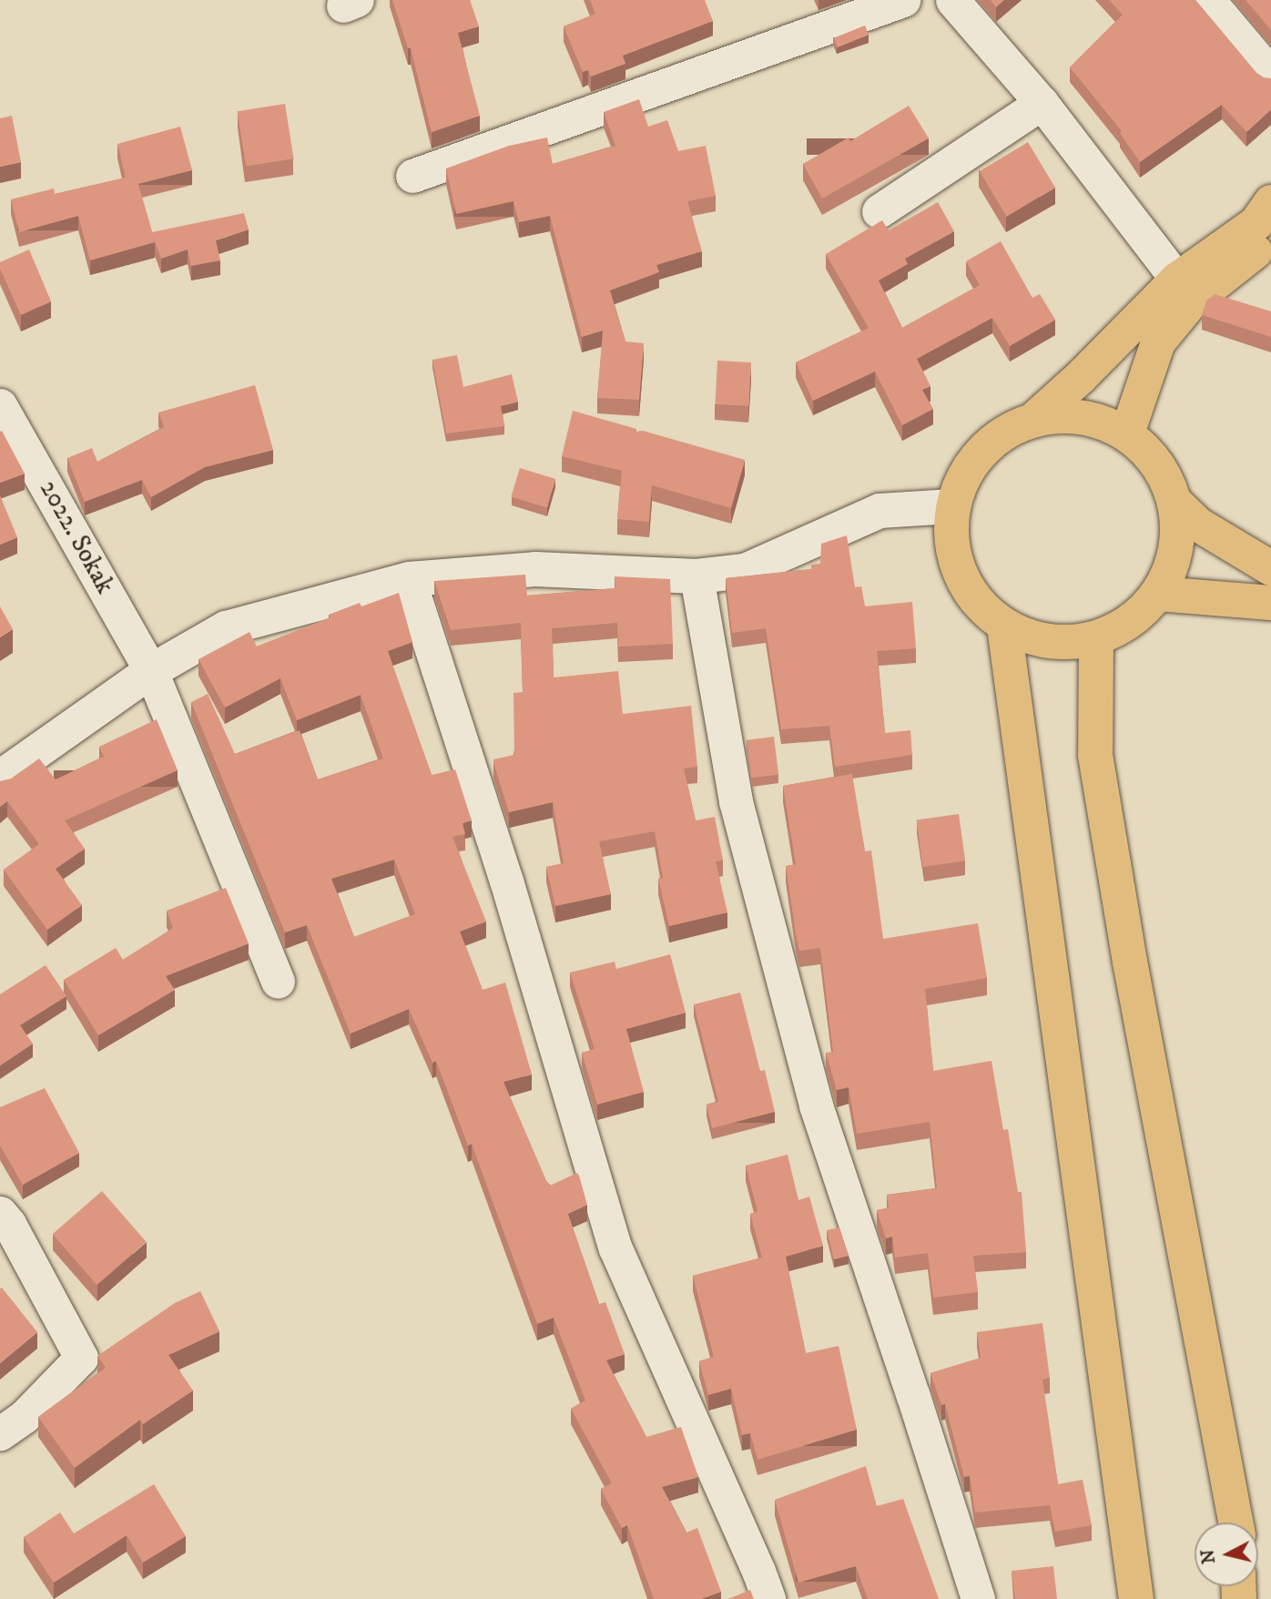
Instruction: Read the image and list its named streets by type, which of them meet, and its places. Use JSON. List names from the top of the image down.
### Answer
{
  "streets": {
    "street": ["2022. Sokak"]
  },
  "north": "left"
}
